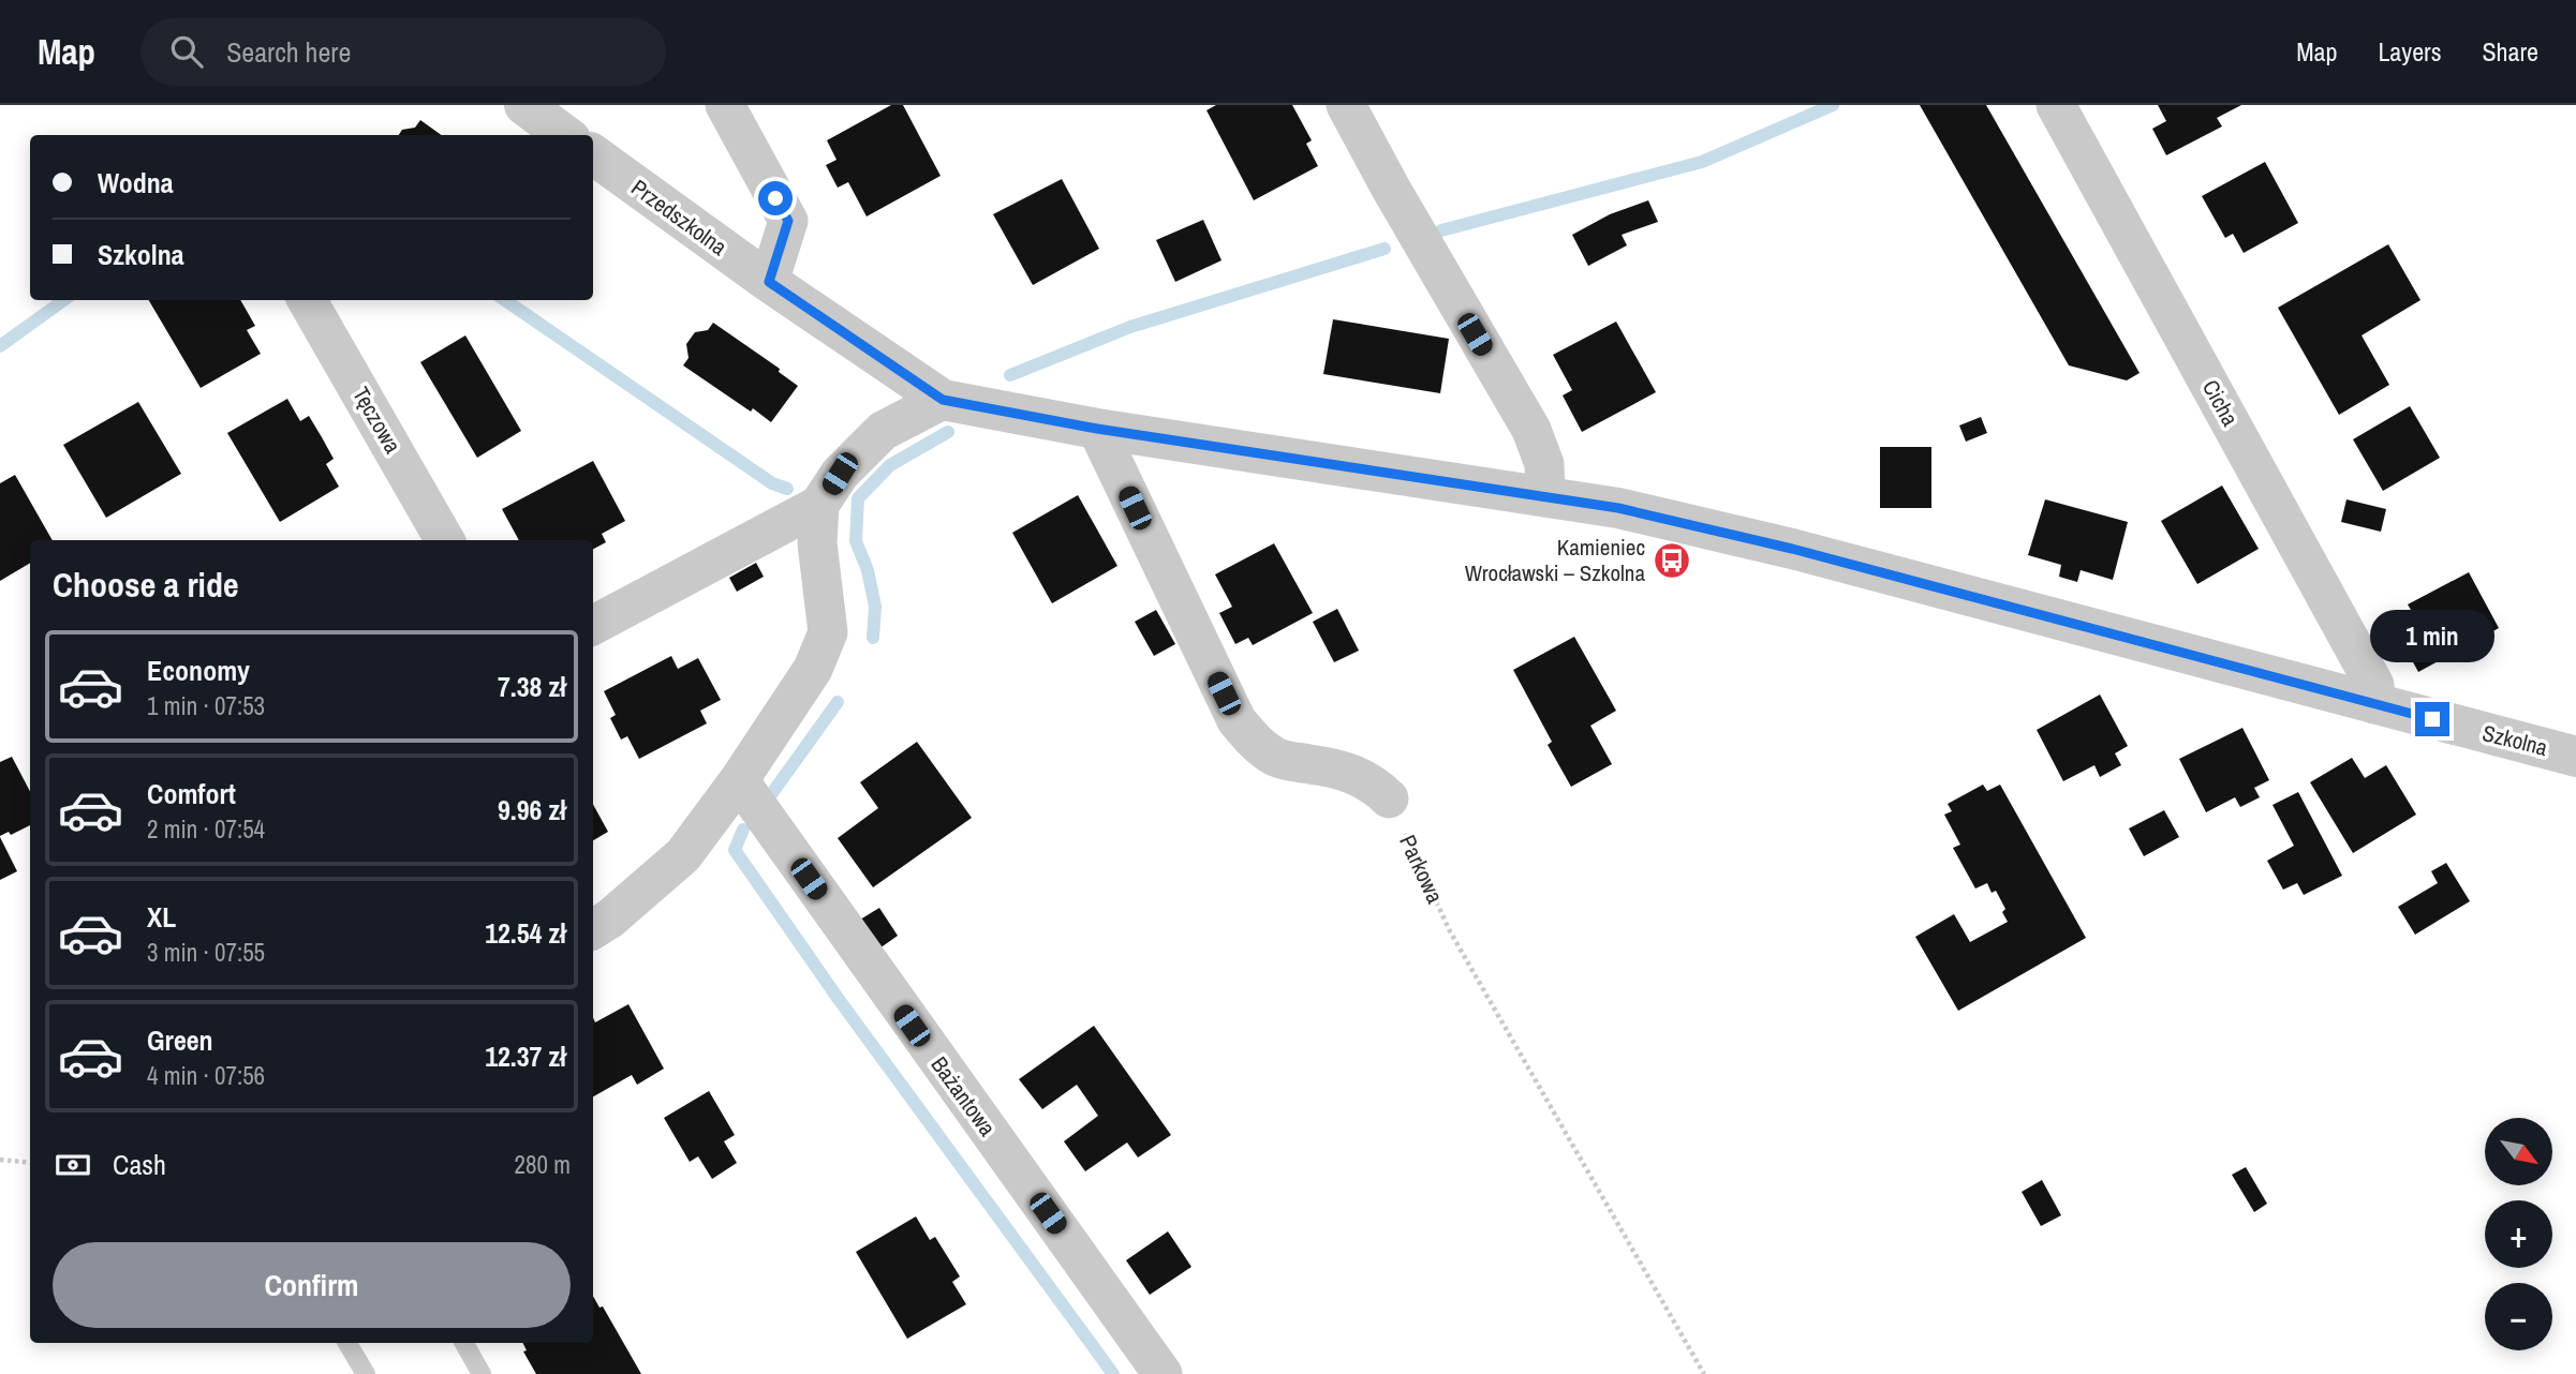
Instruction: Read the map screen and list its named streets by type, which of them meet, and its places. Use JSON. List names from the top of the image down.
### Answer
{
  "streets": {
    "street": [
      "Przedszkolna",
      "Cicha",
      "Tęczowa",
      "Szkolna",
      "Bażantowa"
    ],
    "path": ["Parkowa"]
  },
  "crossings": [
    ["Przedszkolna", "Szkolna"],
    ["Cicha", "Szkolna"]
  ],
  "places": {
    "bus stop": ["Kamieniec Wrocławski – Szkolna"]
  },
  "north": "bottom right",
  "page": {
    "header": "Map",
    "search": "Search here",
    "nav": ["Map", "Layers", "Share"],
    "banner": ["Wodna", "Szkolna"],
    "heading": "Choose a ride",
    "bubble": "1 min",
    "list": [
      {
        "name": "Economy",
        "note": "1 min · 07:53",
        "value": "7.38 zł"
      },
      {
        "name": "Comfort",
        "note": "2 min · 07:54",
        "value": "9.96 zł"
      },
      {
        "name": "XL",
        "note": "3 min · 07:55",
        "value": "12.54 zł"
      },
      {
        "name": "Green",
        "note": "4 min · 07:56",
        "value": "12.37 zł"
      }
    ],
    "map_buttons": ["+", "−"],
    "pay": ["Cash", "280 m"],
    "buttons": "Confirm"
  }
}
